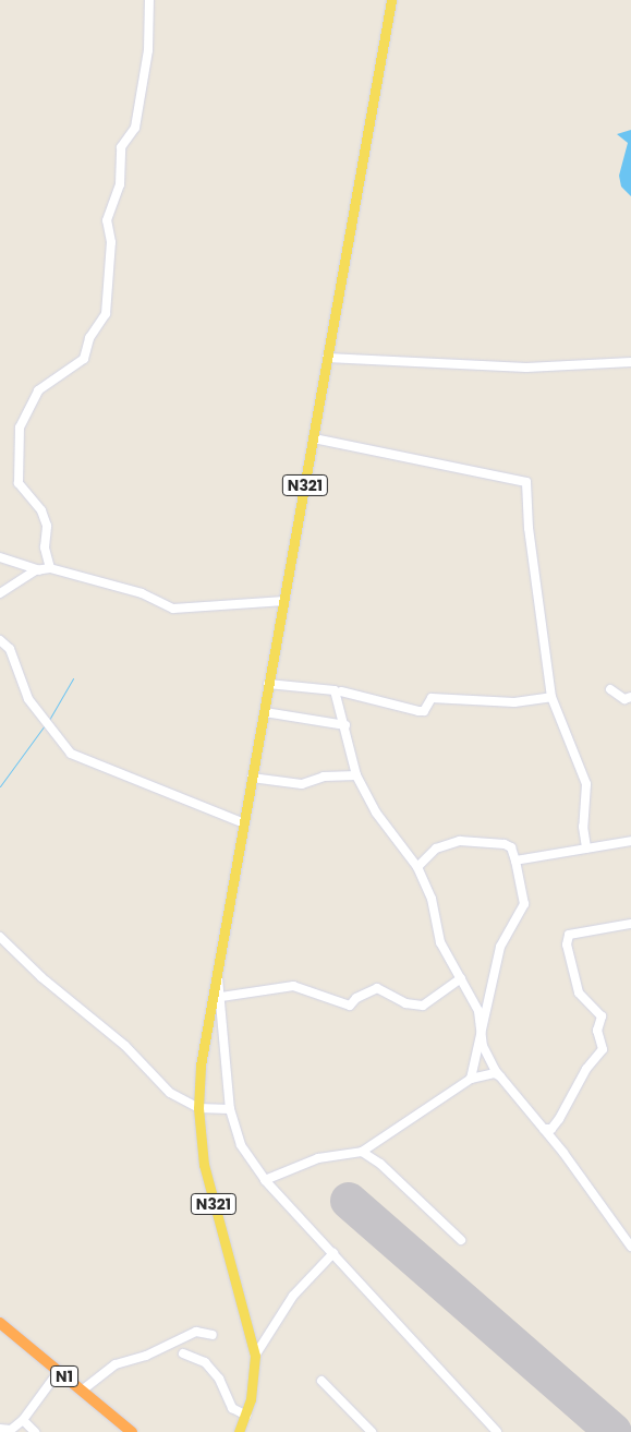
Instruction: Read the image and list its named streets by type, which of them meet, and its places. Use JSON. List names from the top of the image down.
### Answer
{
  "streets": {
    "highway": ["N1"],
    "main road": ["N321"]
  }
}
